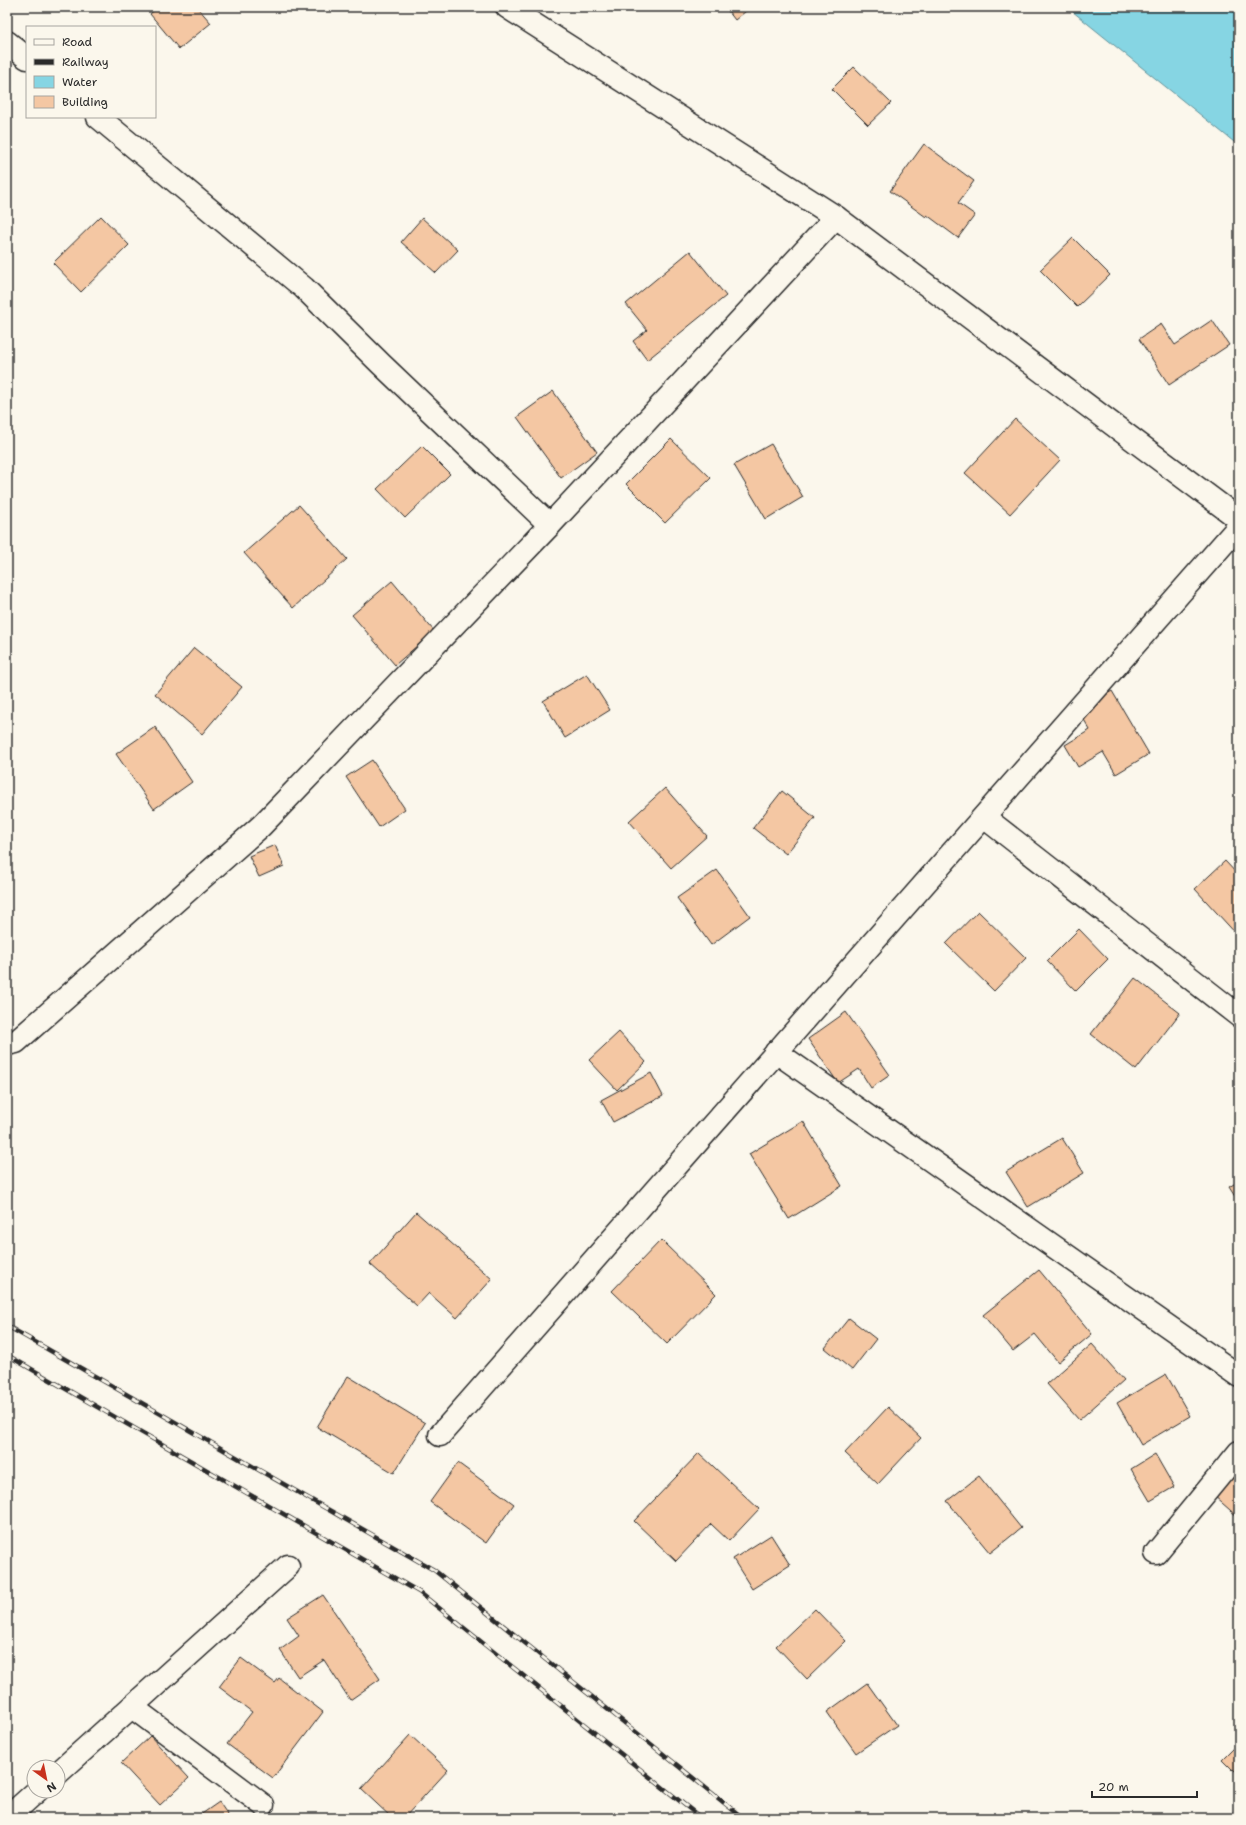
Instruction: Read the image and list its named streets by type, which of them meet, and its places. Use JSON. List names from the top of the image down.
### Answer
{
  "legend": [
    "Road",
    "Railway",
    "Water",
    "Building"
  ],
  "scale_bar": "20 m",
  "north": "bottom right"
}
